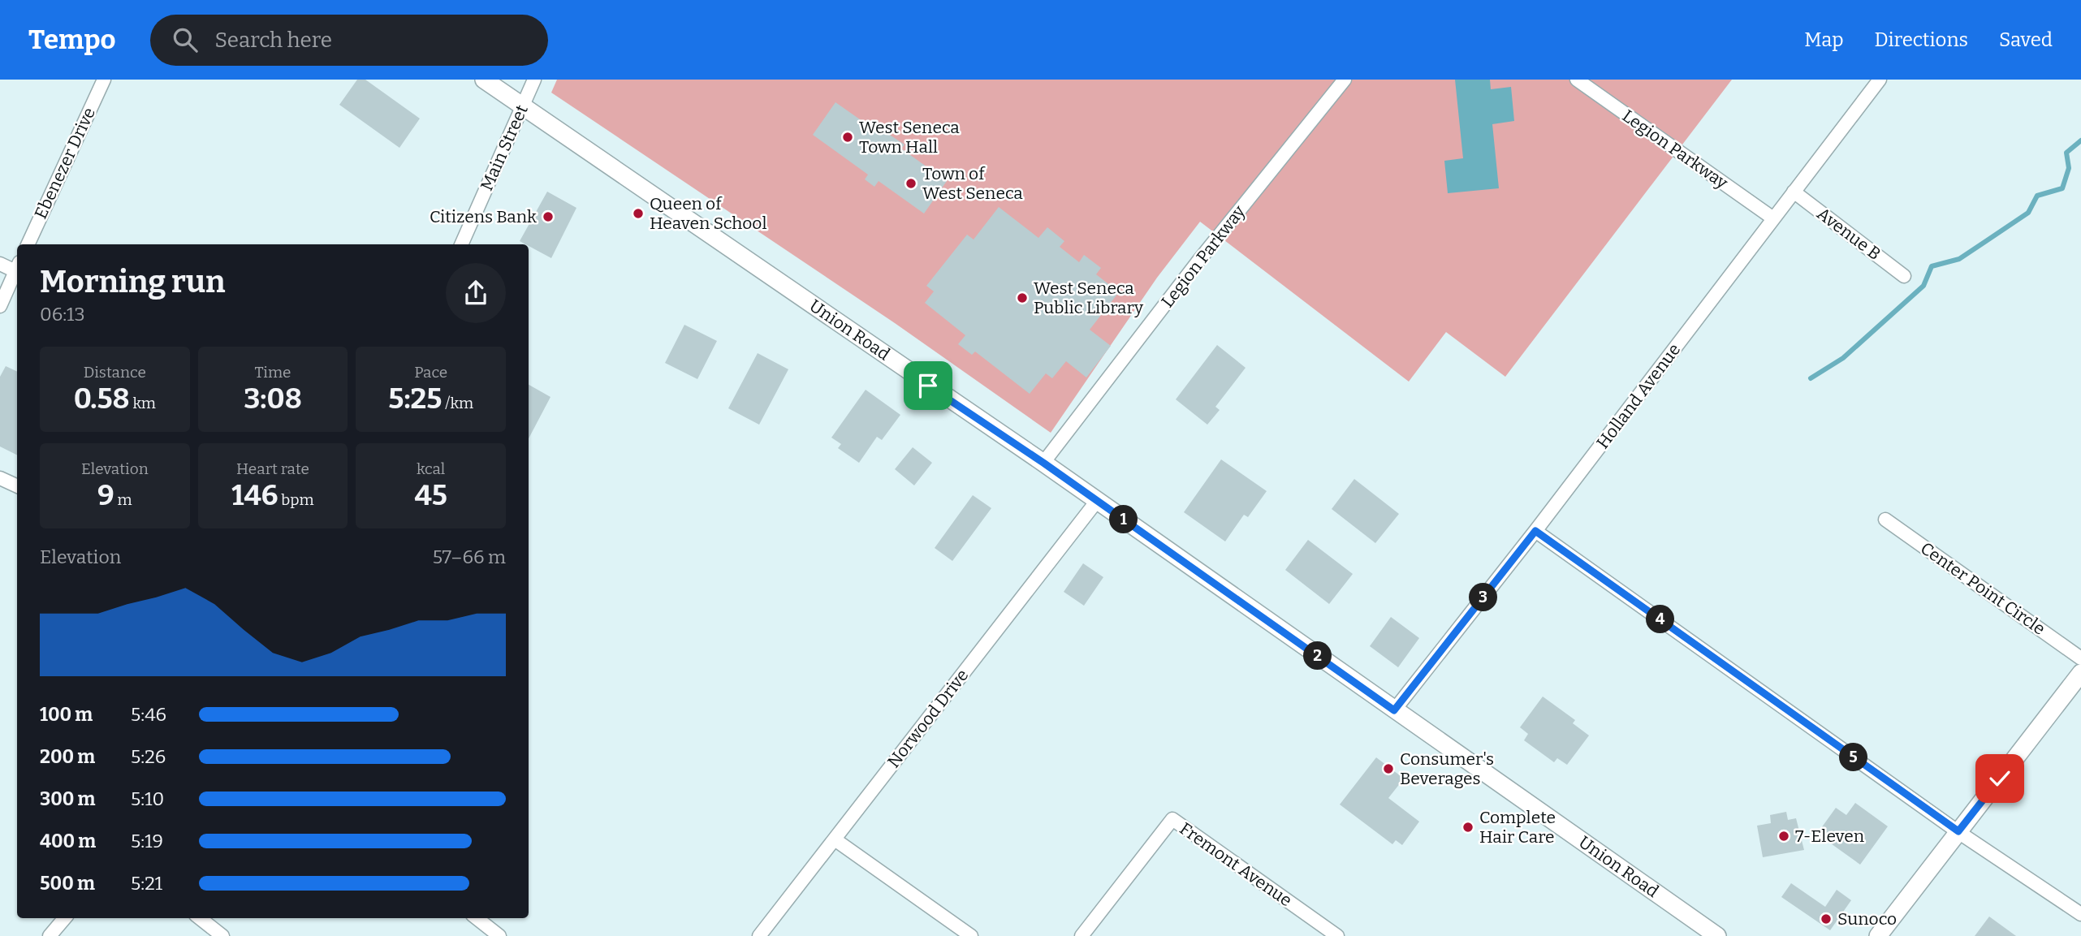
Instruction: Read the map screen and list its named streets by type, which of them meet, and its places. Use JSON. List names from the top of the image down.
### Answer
{
  "streets": {
    "main road": ["Union Road"],
    "street": [
      "Main Street",
      "Legion Parkway",
      "Ebenezer Drive",
      "Avenue B",
      "Holland Avenue",
      "Center Point Circle",
      "Norwood Drive",
      "Fremont Avenue"
    ]
  },
  "crossings": [
    ["Main Street", "Union Road"],
    ["Legion Parkway", "Union Road"],
    ["Legion Parkway", "Holland Avenue"],
    ["Avenue B", "Holland Avenue"],
    ["Union Road", "Holland Avenue"],
    ["Union Road", "Norwood Drive"]
  ],
  "places": [
    "West Seneca Town Hall",
    "Town of West Seneca",
    "Queen of Heaven School",
    "Citizens Bank",
    "West Seneca Public Library",
    "Consumer's Beverages",
    "Complete Hair Care",
    "7-Eleven",
    "Sunoco"
  ],
  "page": {
    "header": "Tempo",
    "search": "Search here",
    "nav": ["Map", "Directions", "Saved"],
    "heading": ["Morning run", "06:13"],
    "stats": [
      ["Distance", "0.58 km"],
      ["Time", "3:08"],
      ["Pace", "5:25 /km"],
      ["Elevation", "9 m"],
      ["Heart rate", "146 bpm"],
      ["kcal", "45"]
    ],
    "pins": [
      "1",
      "3",
      "4",
      "2",
      "5"
    ],
    "chart": ["Elevation", "57–66 m"],
    "list": [
      {
        "name": "100 m",
        "note": "5:46"
      },
      {
        "name": "200 m",
        "note": "5:26"
      },
      {
        "name": "300 m",
        "note": "5:10"
      },
      {
        "name": "400 m",
        "note": "5:19"
      },
      {
        "name": "500 m",
        "note": "5:21"
      }
    ]
  }
}
